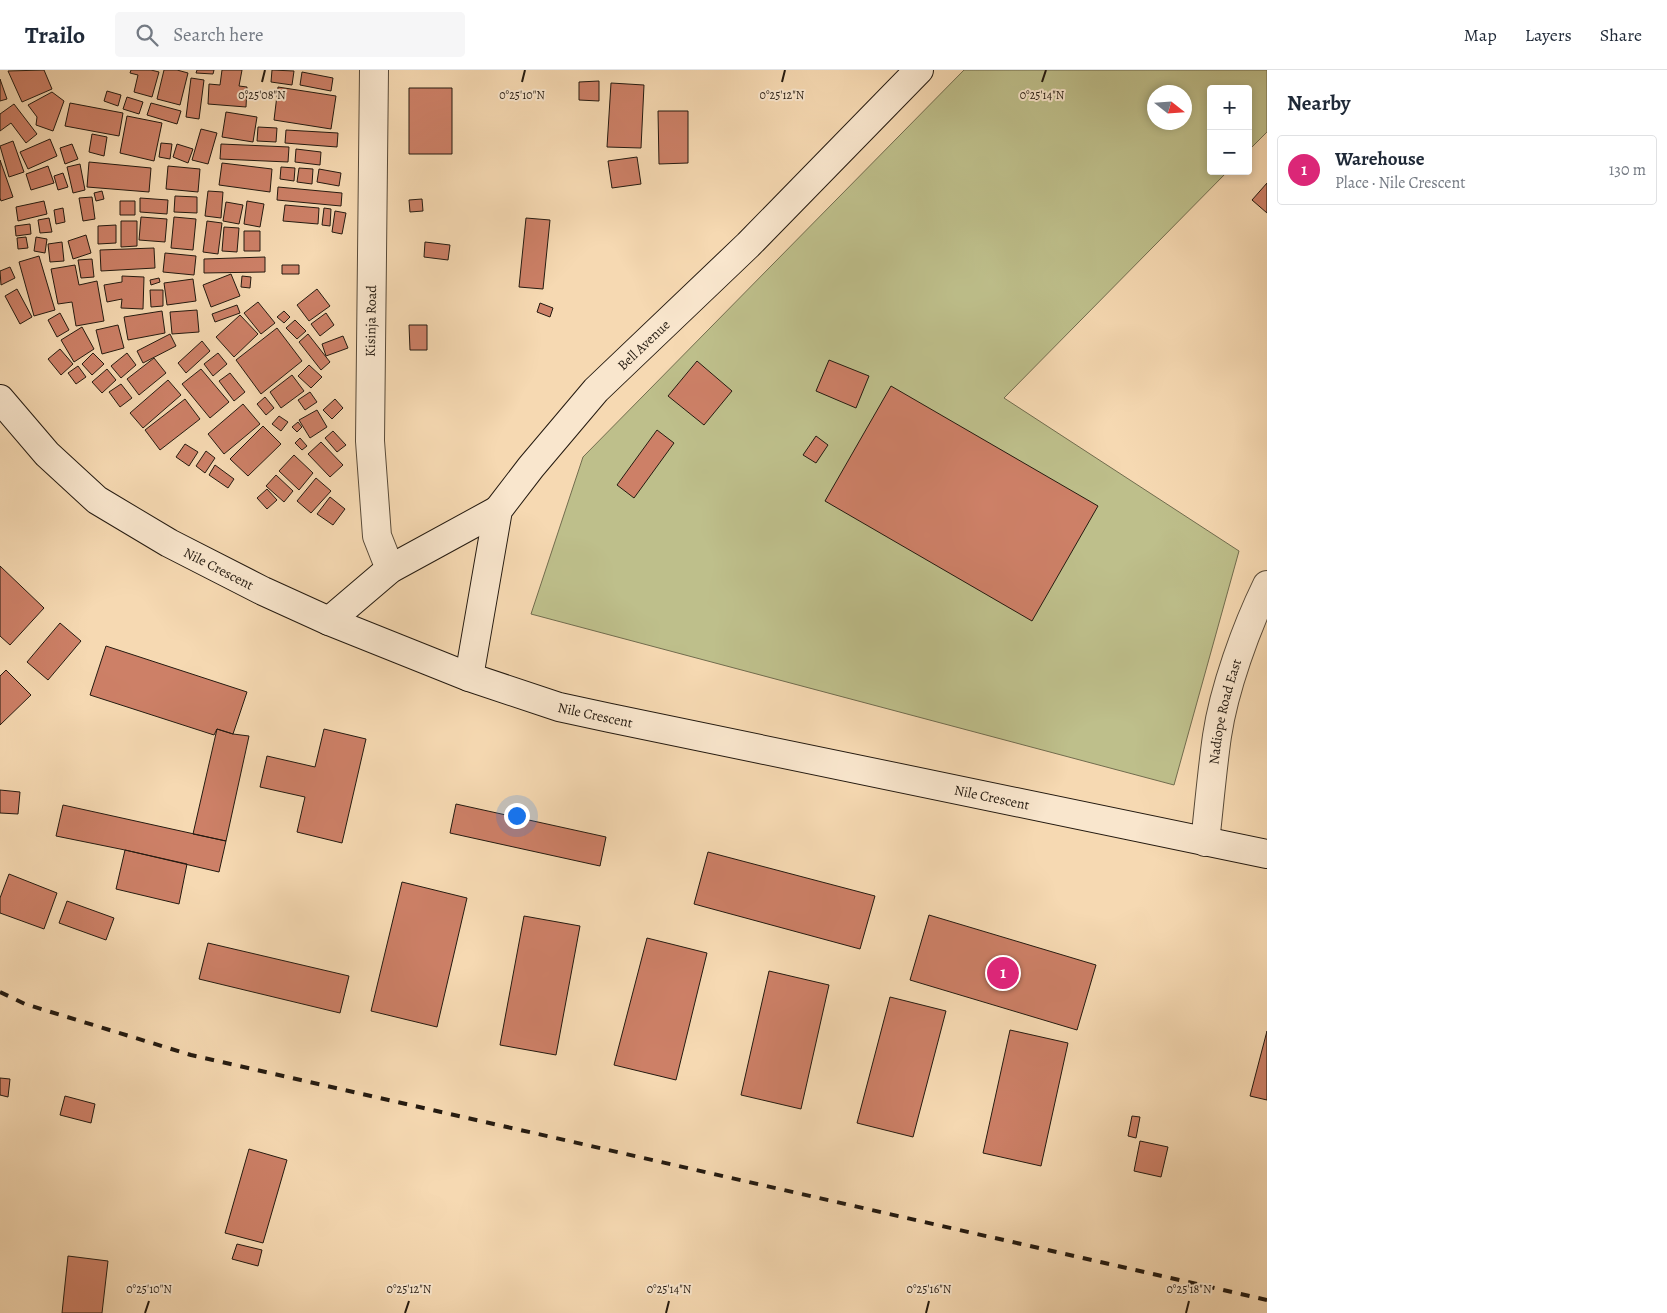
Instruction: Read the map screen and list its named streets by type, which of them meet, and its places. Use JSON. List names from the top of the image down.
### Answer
{
  "streets": {
    "street": [
      "Kisinja Road",
      "Bell Avenue",
      "Nile Crescent",
      "Nadiope Road East"
    ]
  },
  "crossings": [
    ["Bell Avenue", "Nile Crescent"],
    ["Nile Crescent", "Nadiope Road East"]
  ],
  "north": "right",
  "page": {
    "header": "Trailo",
    "search": "Search here",
    "nav": ["Map", "Layers", "Share"],
    "heading": "Nearby",
    "map_buttons": ["+", "−"],
    "list": [
      {
        "mark": "1",
        "name": "Warehouse",
        "note": "Place · Nile Crescent",
        "value": "130 m"
      }
    ],
    "pins": "1"
  },
  "coordinates": [
    "0°25'08\"N",
    "0°25'10\"N",
    "0°25'12\"N",
    "0°25'14\"N",
    "0°25'16\"N",
    "0°25'18\"N"
  ]
}
